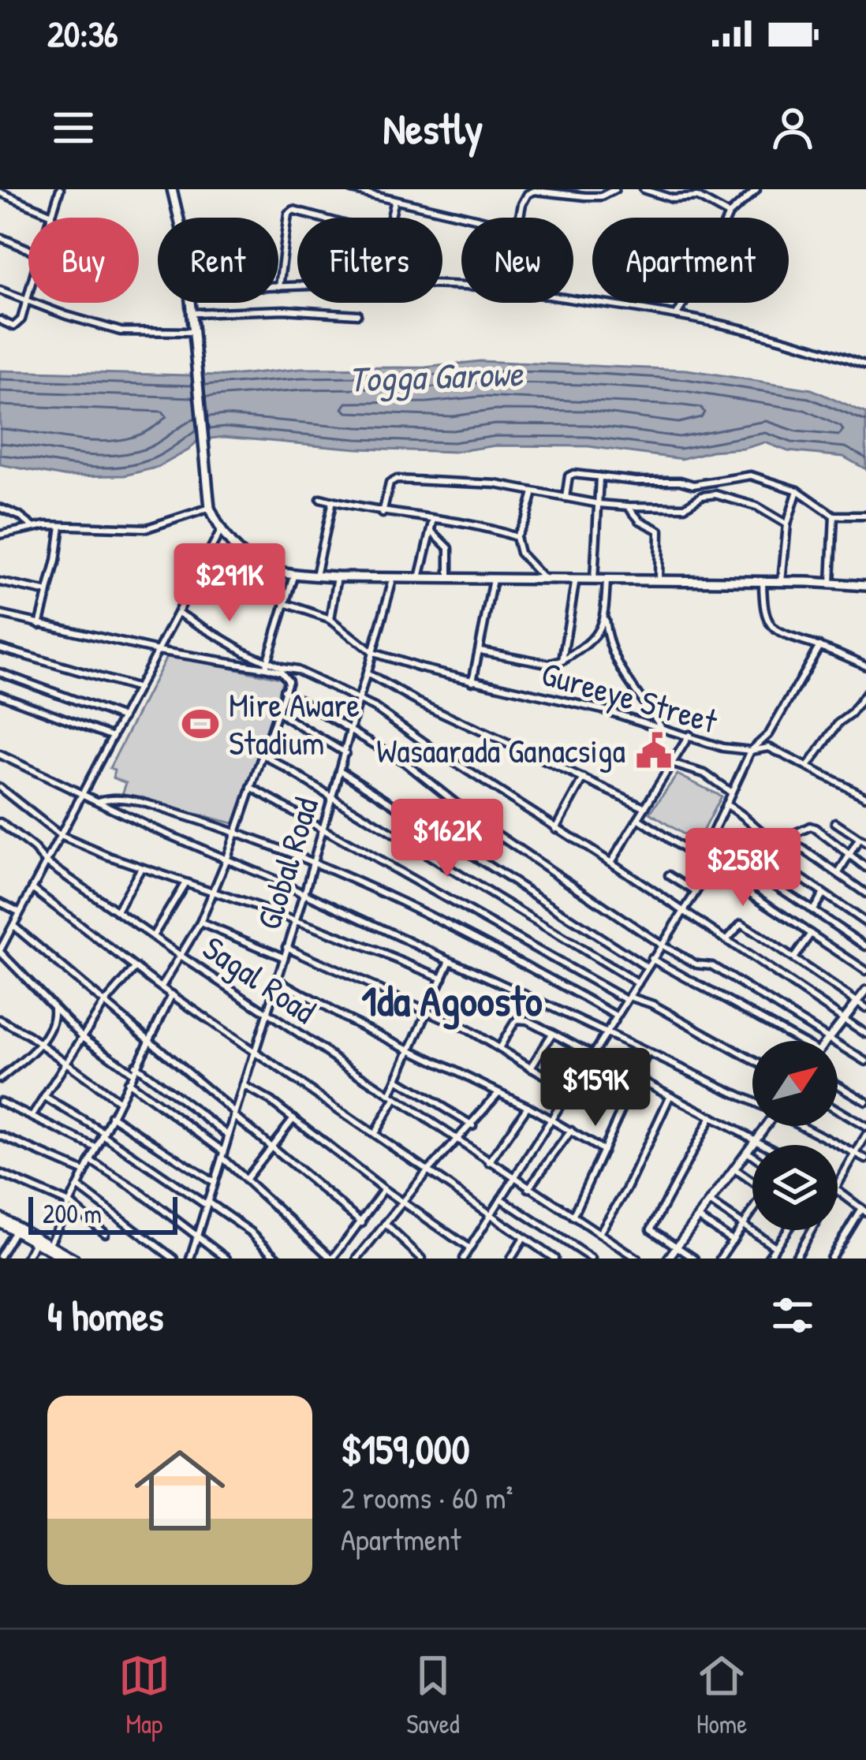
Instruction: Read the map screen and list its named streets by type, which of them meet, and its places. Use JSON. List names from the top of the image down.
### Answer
{
  "streets": {
    "street": ["Gureeye Street", "Global Road", "Sagal Road"]
  },
  "crossings": [
    ["Gureeye Street", "Global Road"],
    ["Global Road", "Sagal Road"]
  ],
  "districts": ["1da Agoosto"],
  "water": ["Togga Garowe"],
  "places": {
    "sports": ["Mire Aware Stadium"],
    "public building": ["Wasaarada Ganacsiga"]
  },
  "scale_bar": "200 m",
  "north": "top right",
  "page": {
    "status": "20:36",
    "header": "Nestly",
    "chip": [
      "Buy",
      "Rent",
      "Filters",
      "New",
      "Apartment"
    ],
    "price": [
      "$291K",
      "$162K",
      "$258K",
      "$159K"
    ],
    "scale": "200 m",
    "heading": "4 homes",
    "list": [
      {
        "name": "$159,000",
        "note": "2 rooms · 60 m² · Apartment"
      }
    ],
    "tabs": ["Map", "Saved", "Home"]
  }
}
